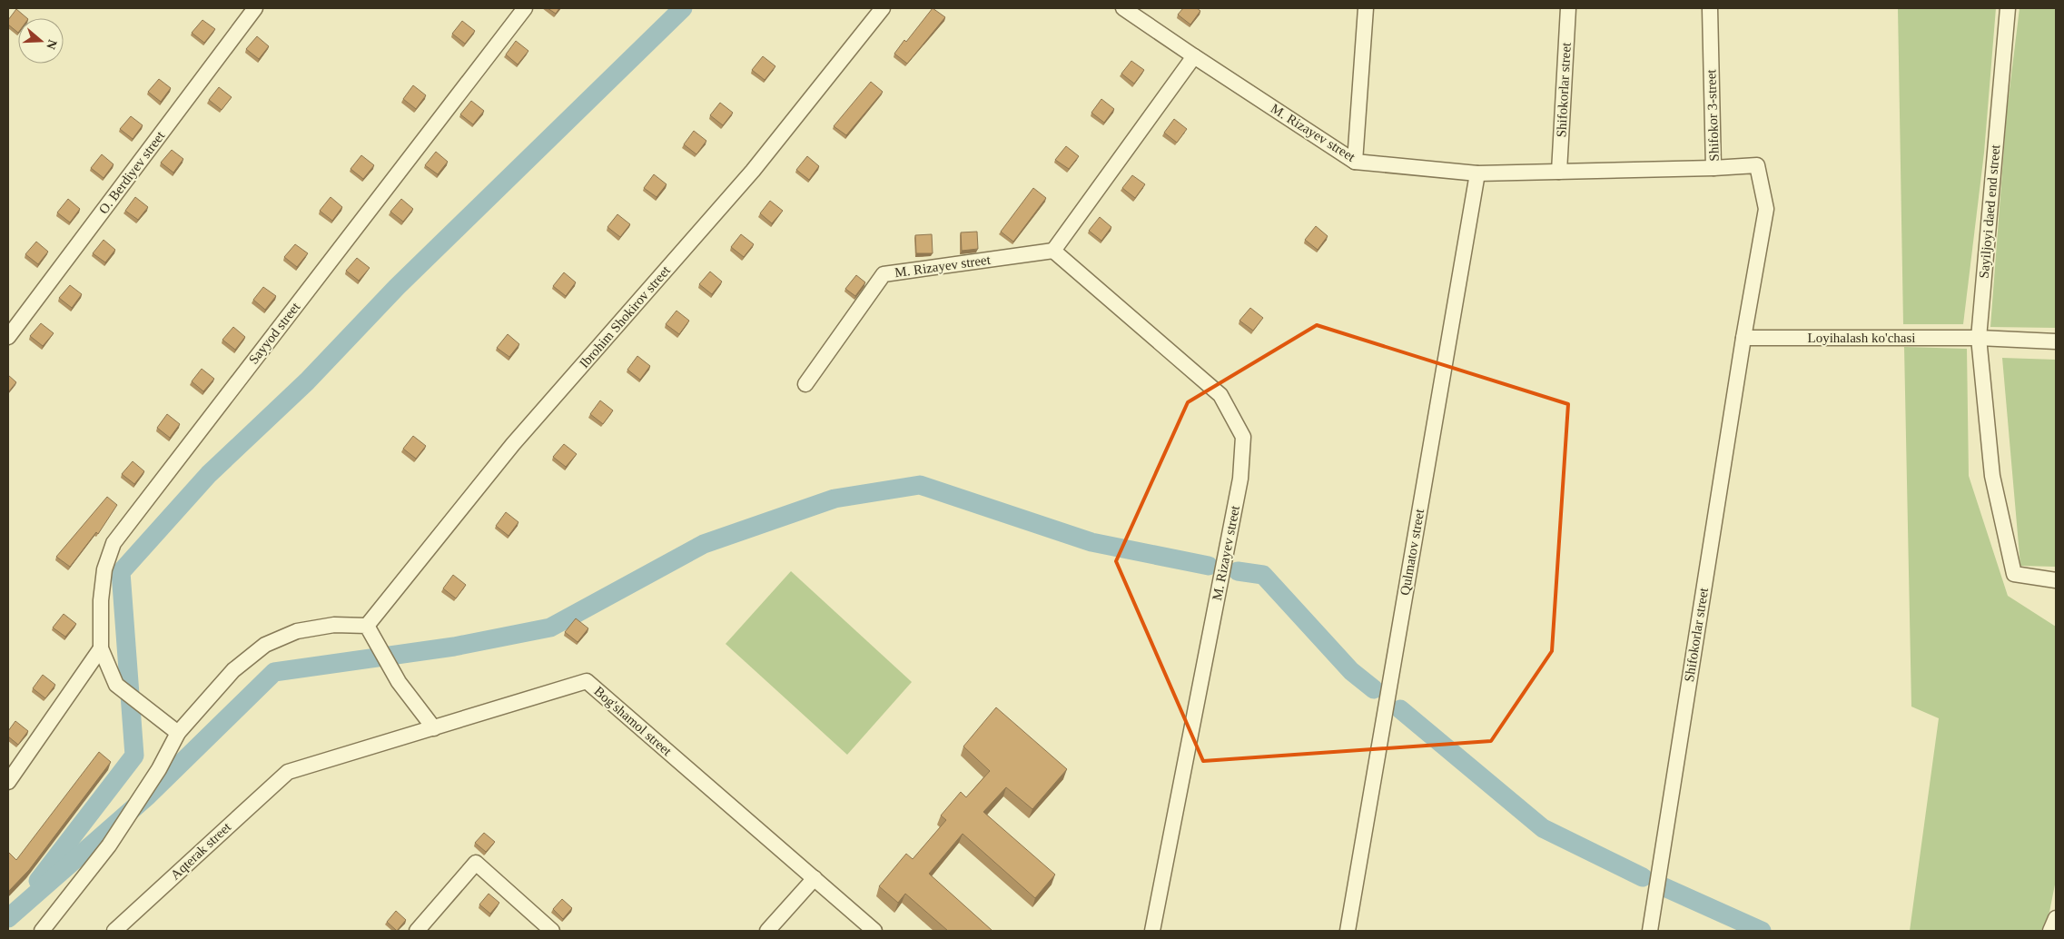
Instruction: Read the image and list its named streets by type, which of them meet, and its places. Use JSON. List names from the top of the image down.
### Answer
{
  "streets": {
    "street": [
      "Shifokorlar street",
      "Shifokor 3-street",
      "M. Rizayev street",
      "O. Berdiyev street",
      "Sayiljoyi daed end street",
      "Ibrohim Shokirov street",
      "Sayyod street",
      "Loyihalash ko'chasi",
      "Qulmatov street",
      "Bog'shamol street",
      "Aqterak street"
    ]
  },
  "crossings": [
    ["Shifokorlar street", "Shifokor 3-street"],
    ["Shifokorlar street", "M. Rizayev street"],
    ["Shifokorlar street", "Loyihalash ko'chasi"],
    ["Shifokor 3-street", "M. Rizayev street"],
    ["Shifokor 3-street", "Loyihalash ko'chasi"],
    ["M. Rizayev street", "Qulmatov street"],
    ["Sayiljoyi daed end street", "Loyihalash ko'chasi"],
    ["Bog'shamol street", "Aqterak street"]
  ],
  "north": "right"
}
